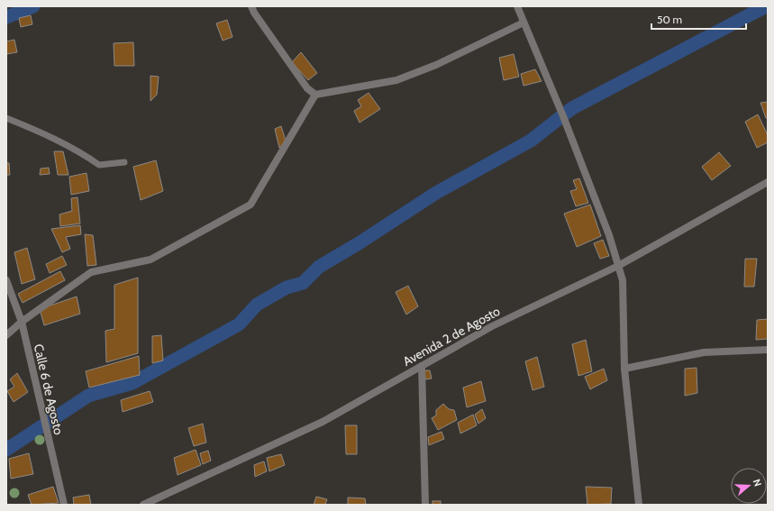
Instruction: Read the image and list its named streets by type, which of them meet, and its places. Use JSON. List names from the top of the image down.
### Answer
{
  "streets": {
    "street": ["Avenida 2 de Agosto", "Calle 6 de Agosto"]
  },
  "scale_bar": "50 m",
  "north": "right"
}
